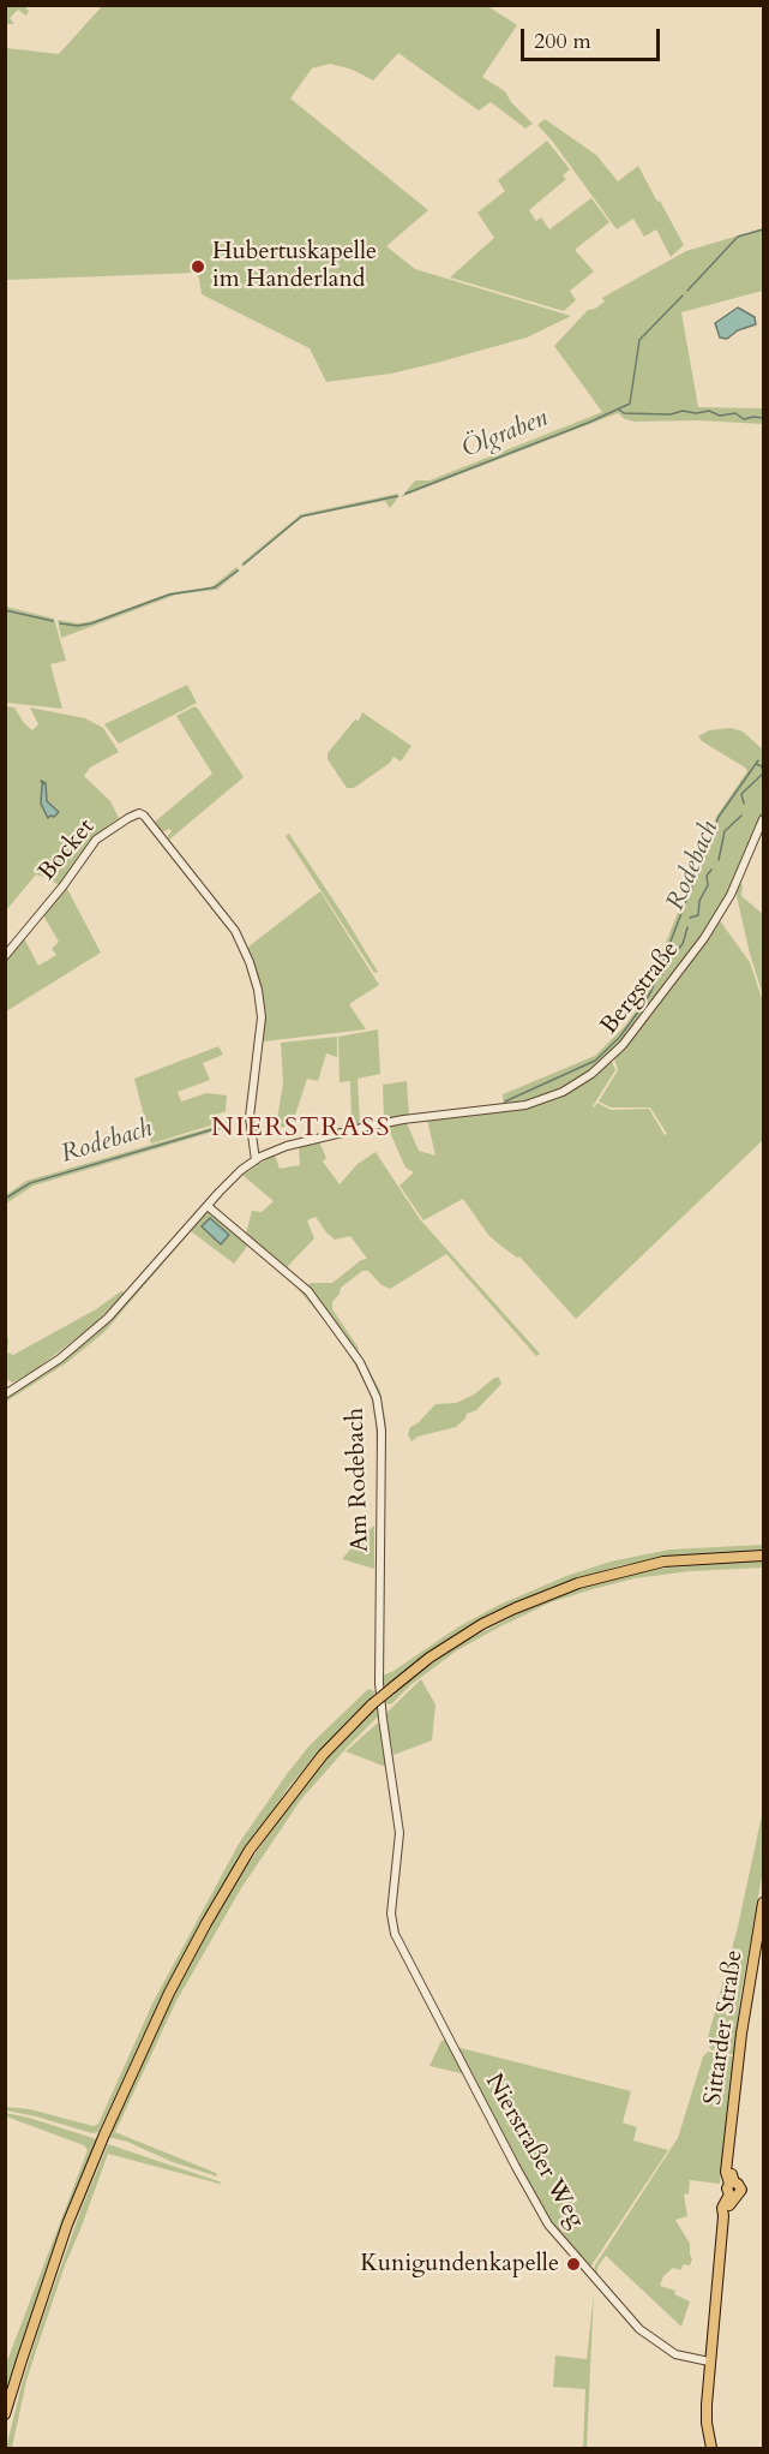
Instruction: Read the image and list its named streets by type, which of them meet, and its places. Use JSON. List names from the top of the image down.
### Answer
{
  "streets": {
    "main road": ["Sittarder Straße"],
    "street": [
      "Bocket",
      "Bergstraße",
      "Am Rodebach",
      "Nierstraßer Weg"
    ]
  },
  "crossings": [
    ["Bocket", "Bergstraße"],
    ["Am Rodebach", "Nierstraßer Weg"],
    ["Sittarder Straße", "Nierstraßer Weg"]
  ],
  "districts": ["NIERSTRASS"],
  "water": ["Ölgraben", "Rodebach"],
  "places": ["Hubertuskapelle im Handerland", "Kunigundenkapelle"],
  "scale_bar": "200 m"
}
